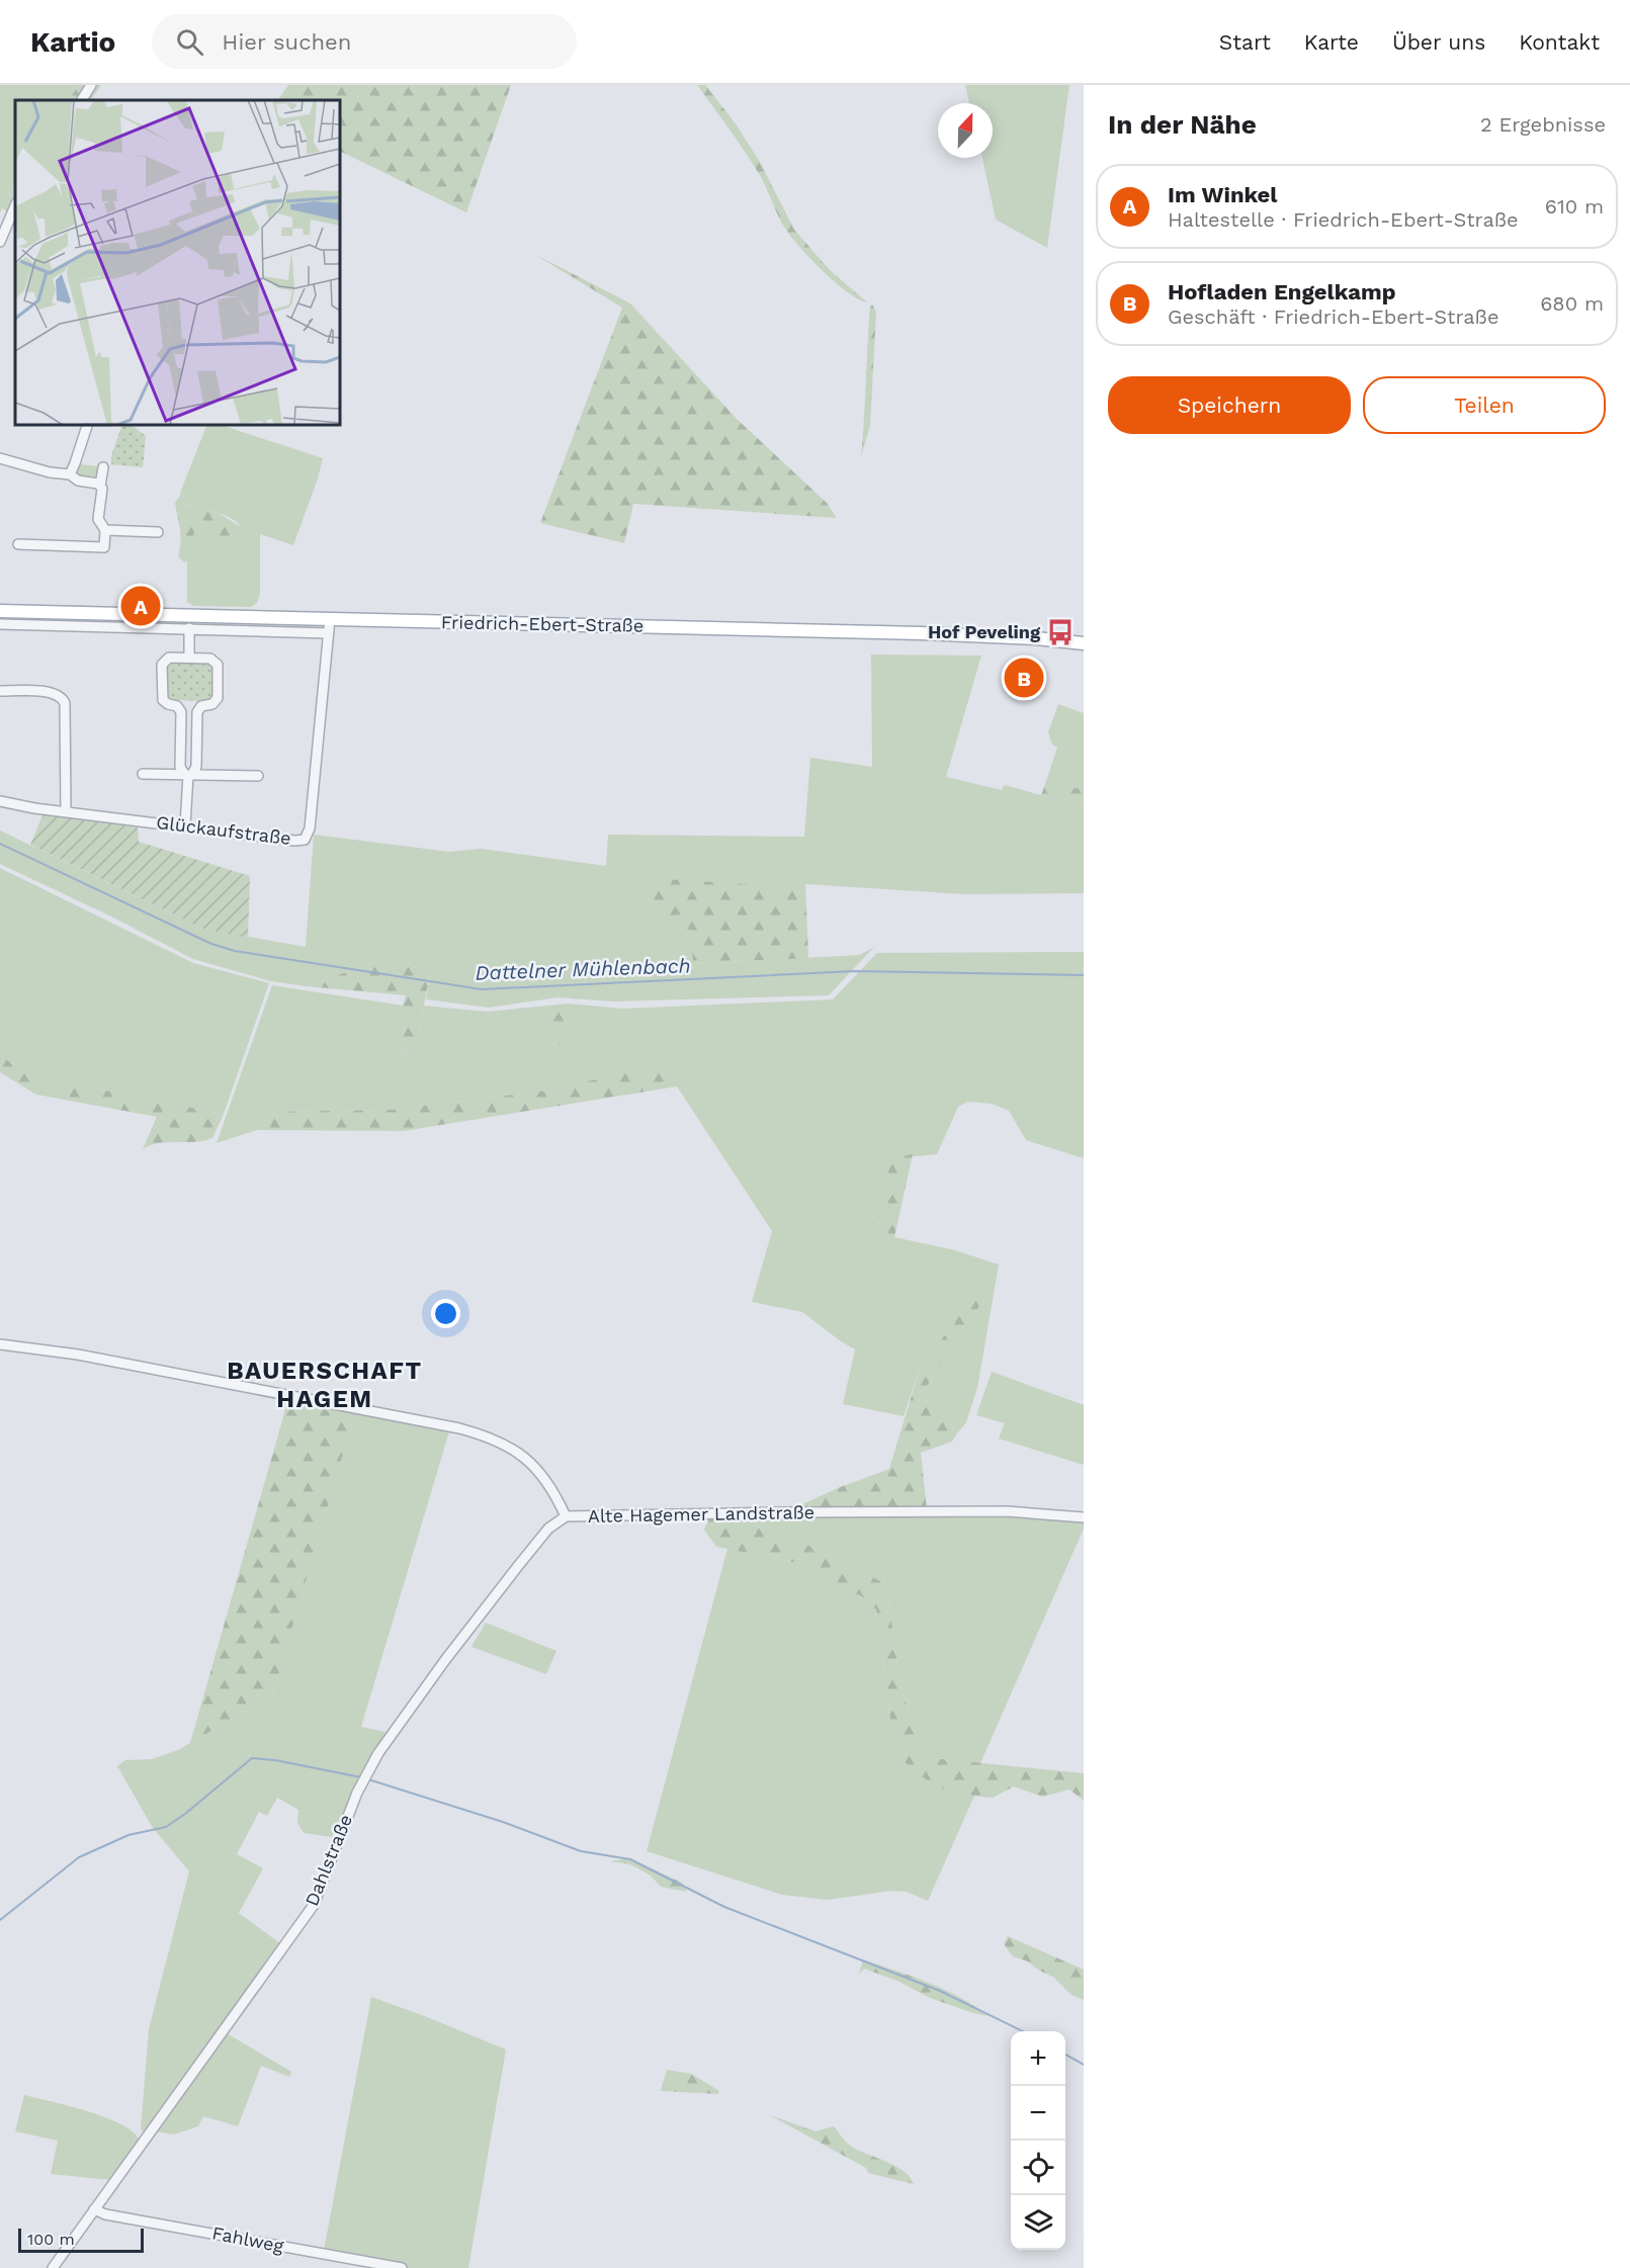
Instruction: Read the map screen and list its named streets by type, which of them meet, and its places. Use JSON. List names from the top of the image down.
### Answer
{
  "streets": {
    "main road": ["Friedrich-Ebert-Straße"],
    "street": [
      "Glückaufstraße",
      "Alte Hagemer Landstraße",
      "Dahlstraße",
      "Fahlweg"
    ]
  },
  "crossings": [
    ["Friedrich-Ebert-Straße", "Glückaufstraße"],
    ["Alte Hagemer Landstraße", "Dahlstraße"],
    ["Dahlstraße", "Fahlweg"]
  ],
  "districts": ["BAUERSCHAFT HAGEM"],
  "water": ["Dattelner Mühlenbach"],
  "places": {
    "bus stop": ["Hof Peveling"]
  },
  "scale_bar": "100 m",
  "north": "top",
  "page": {
    "header": "Kartio",
    "search": "Hier suchen",
    "nav": [
      "Start",
      "Karte",
      "Über uns",
      "Kontakt"
    ],
    "heading": ["In der Nähe", "2 Ergebnisse"],
    "list": [
      {
        "mark": "A",
        "name": "Im Winkel",
        "note": "Haltestelle · Friedrich-Ebert-Straße",
        "value": "610 m"
      },
      {
        "mark": "B",
        "name": "Hofladen Engelkamp",
        "note": "Geschäft · Friedrich-Ebert-Straße",
        "value": "680 m"
      }
    ],
    "buttons": ["Speichern", "Teilen"],
    "pins": ["A", "B"],
    "map_buttons": ["+", "−"],
    "scale": "100 m"
  }
}
